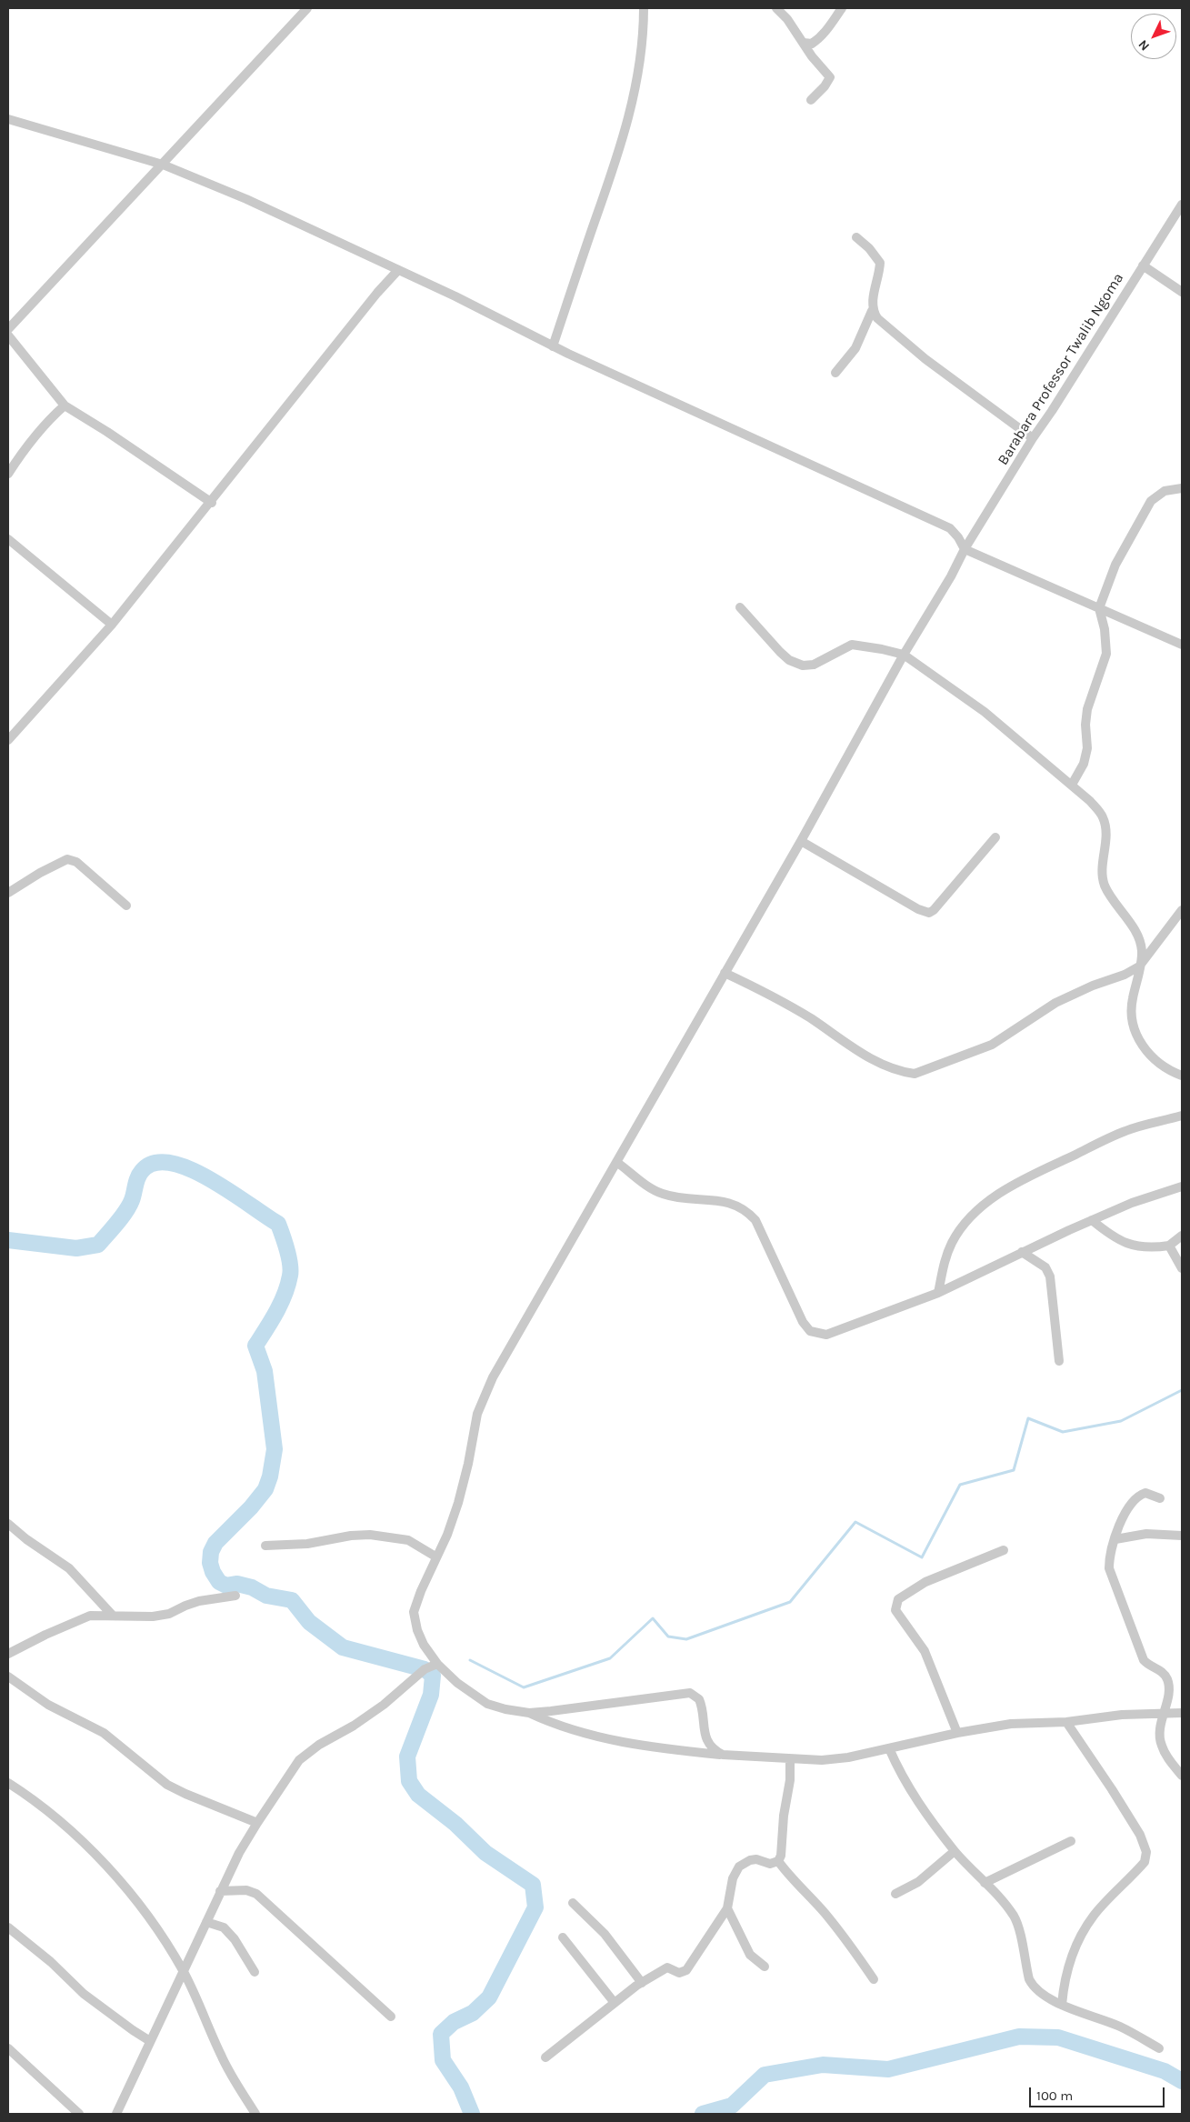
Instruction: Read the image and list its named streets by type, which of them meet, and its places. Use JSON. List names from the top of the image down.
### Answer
{
  "streets": {
    "street": ["Barabara Professor Twalib Ngoma"]
  },
  "scale_bar": "100 m",
  "north": "bottom left"
}
